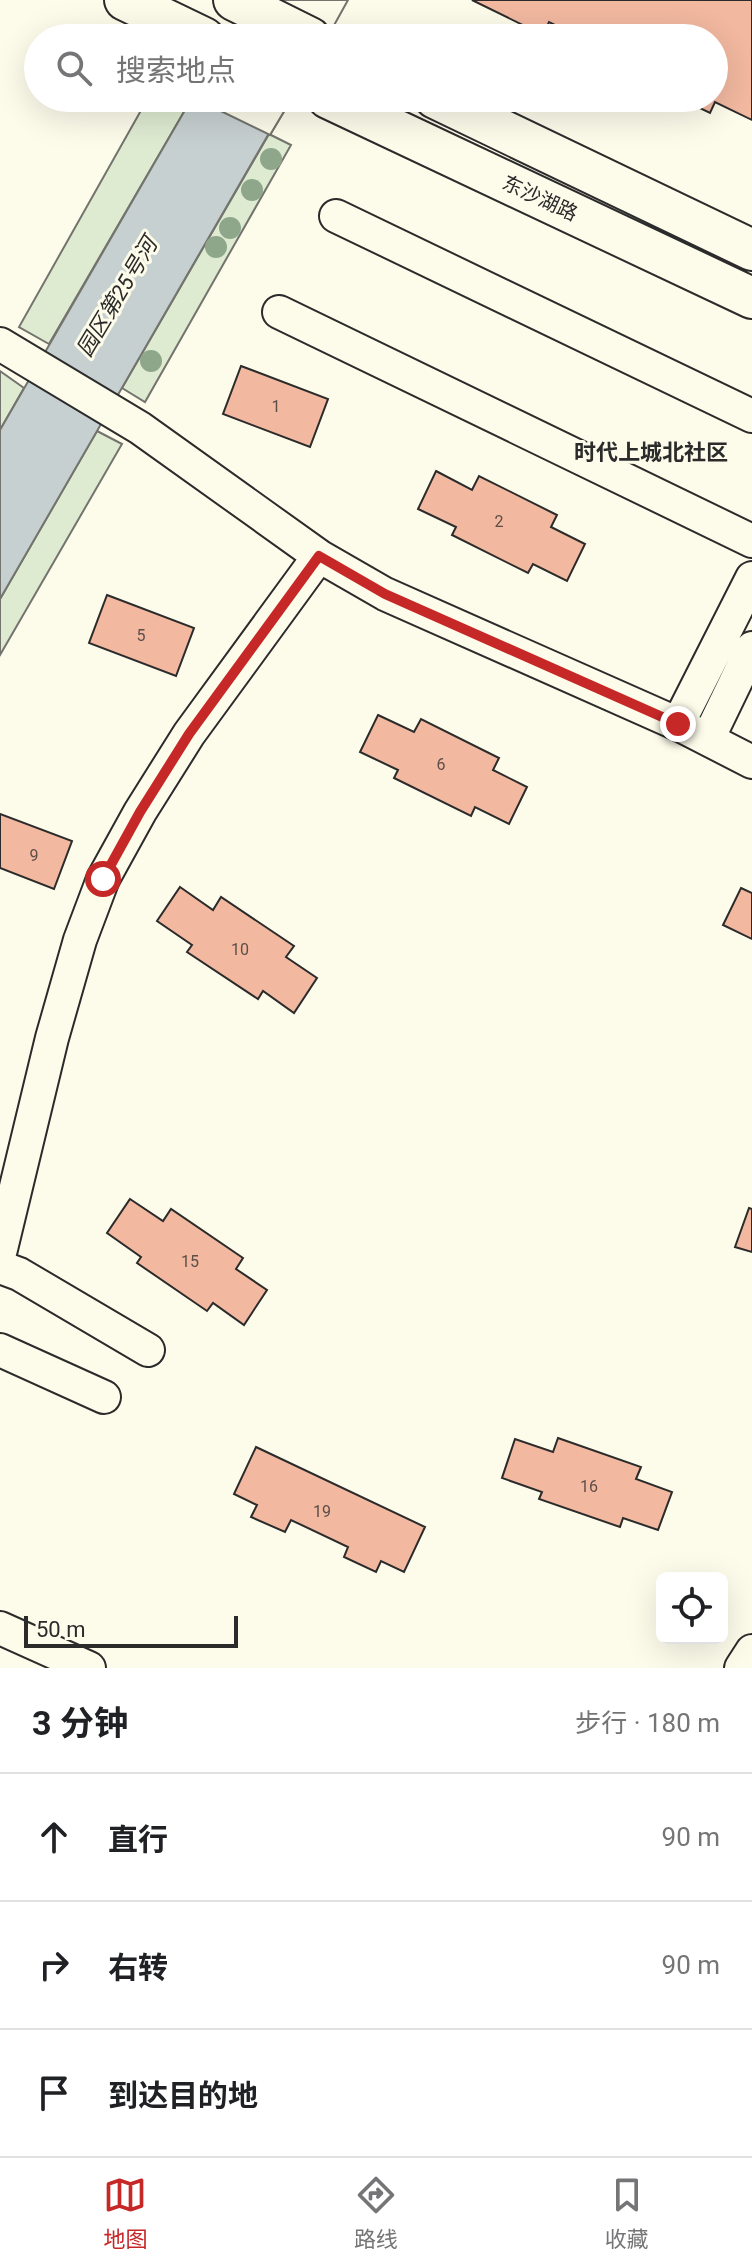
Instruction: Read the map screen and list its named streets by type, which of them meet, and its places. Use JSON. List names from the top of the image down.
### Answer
{
  "streets": {
    "main road": ["东沙湖路"]
  },
  "districts": ["时代上城北社区"],
  "water": ["园区第25号河"],
  "house_numbers": [
    "1",
    "2",
    "5",
    "6",
    "9",
    "10",
    "15",
    "16",
    "19"
  ],
  "scale_bar": "50 m",
  "page": {
    "search": "搜索地点",
    "scale": "50 m",
    "heading": ["3 分钟", "步行 · 180 m"],
    "list": [
      ["直行", "90 m"],
      ["右转", "90 m"],
      "到达目的地"
    ],
    "nav": ["地图", "路线", "收藏"]
  }
}
